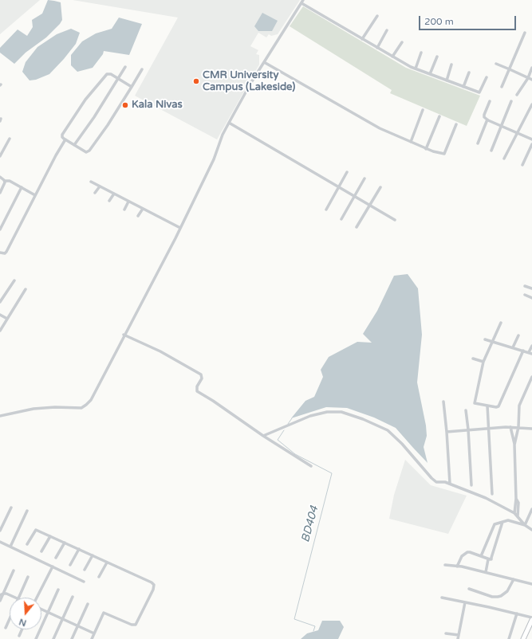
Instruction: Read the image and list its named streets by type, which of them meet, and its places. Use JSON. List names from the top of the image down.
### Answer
{
  "water": ["BD404"],
  "places": ["CMR University Campus (Lakeside)", "Kala Nivas"],
  "scale_bar": "200 m",
  "north": "bottom"
}
